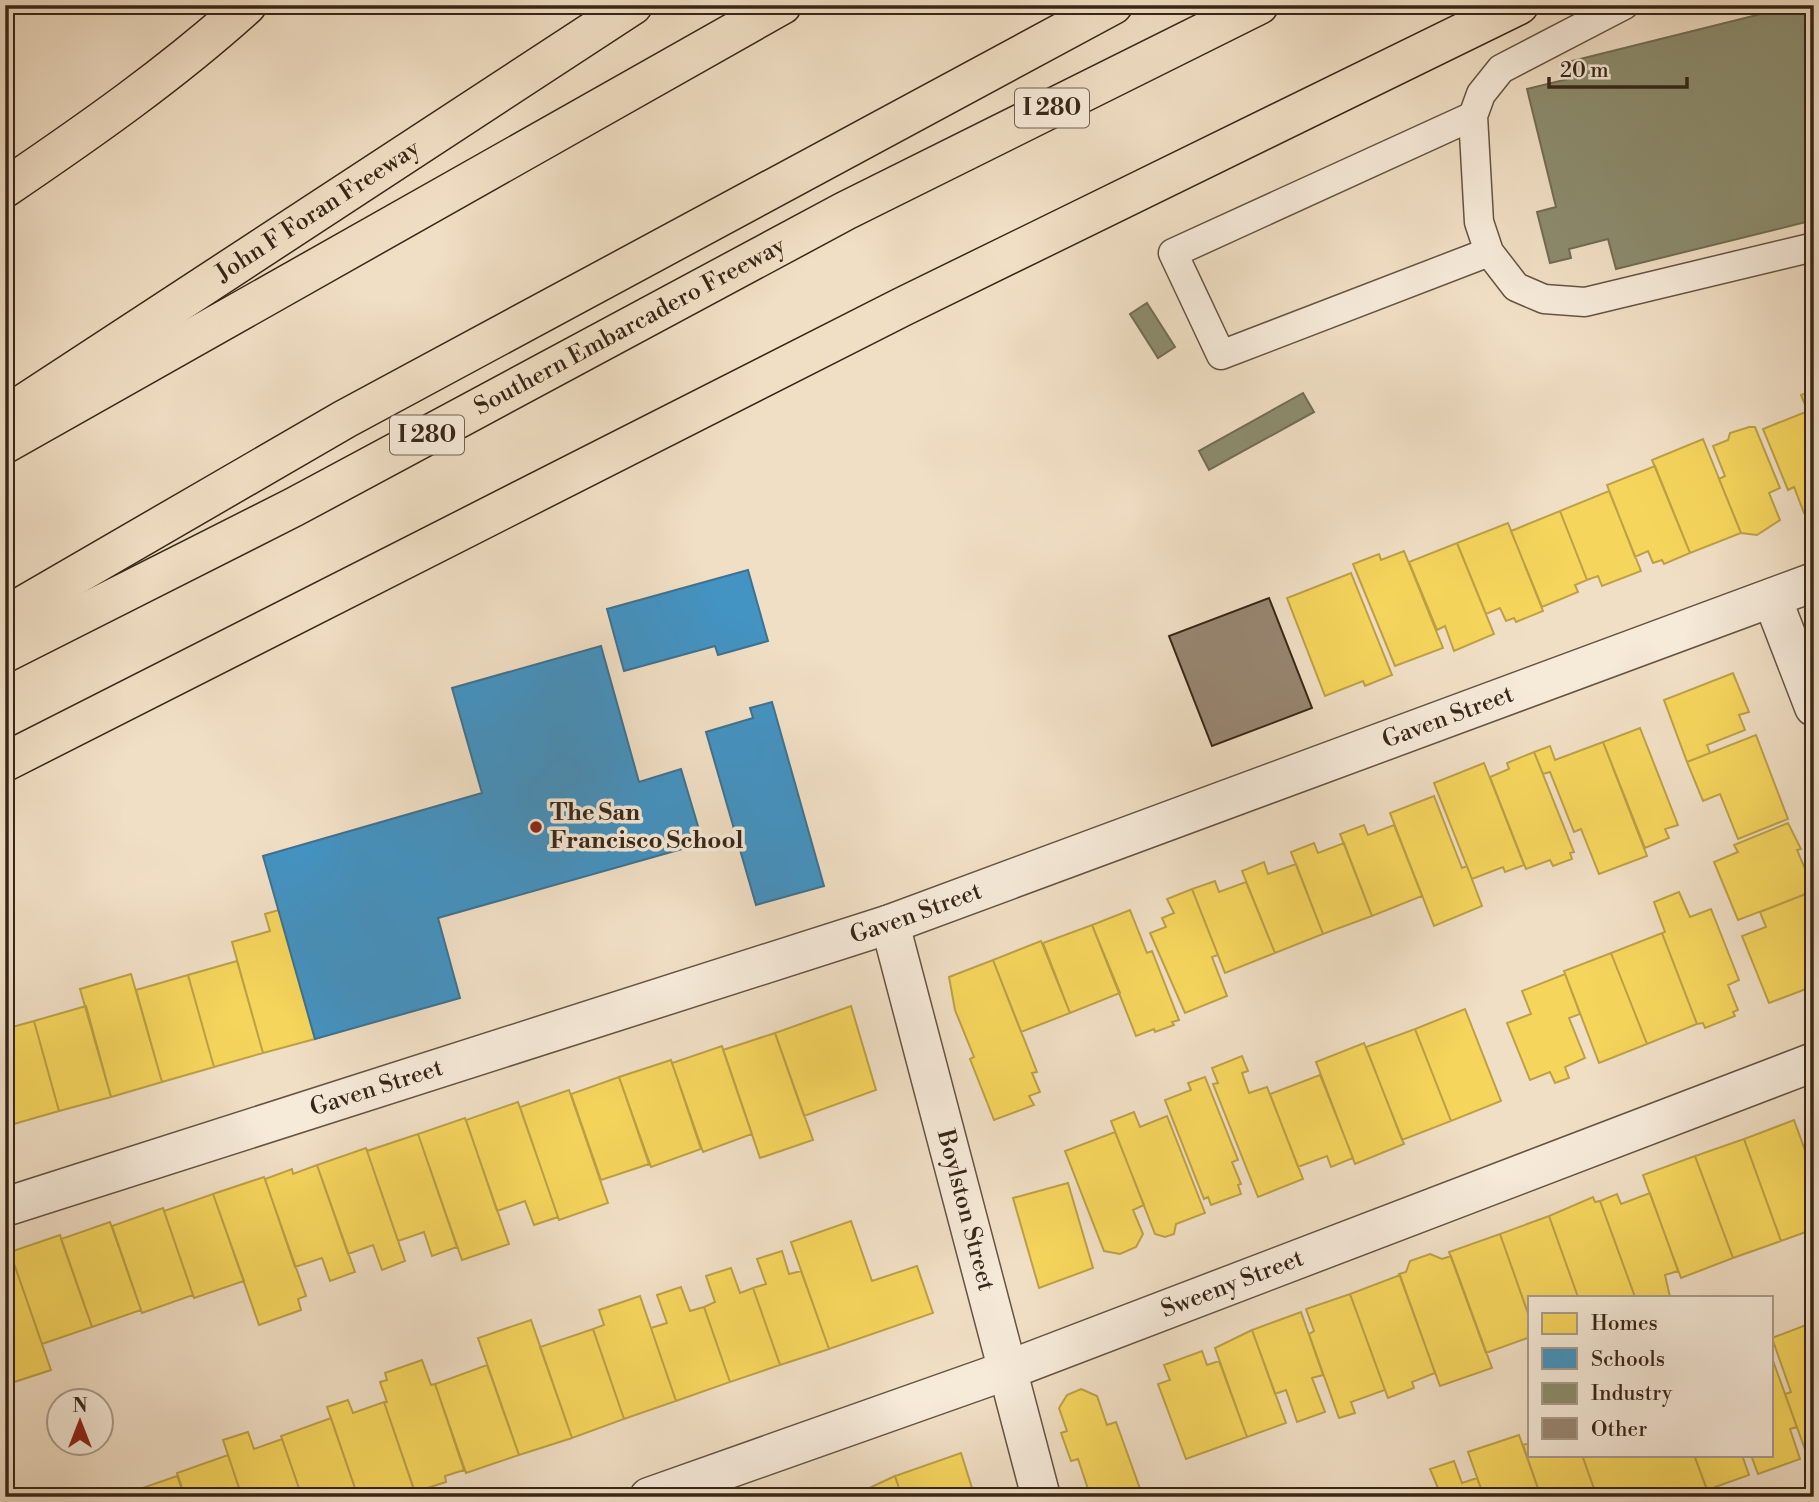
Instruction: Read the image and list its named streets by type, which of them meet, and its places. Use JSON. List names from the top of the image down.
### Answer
{
  "streets": {
    "main road": ["I 280", "John F Foran Freeway", "Southern Embarcadero Freeway"],
    "street": ["Gaven Street", "Boylston Street", "Sweeny Street"]
  },
  "crossings": [
    ["Gaven Street", "Boylston Street"],
    ["Boylston Street", "Sweeny Street"]
  ],
  "places": ["The San Francisco School"],
  "legend": [
    "Homes",
    "Schools",
    "Industry",
    "Other"
  ],
  "scale_bar": "20 m",
  "north": "top"
}
